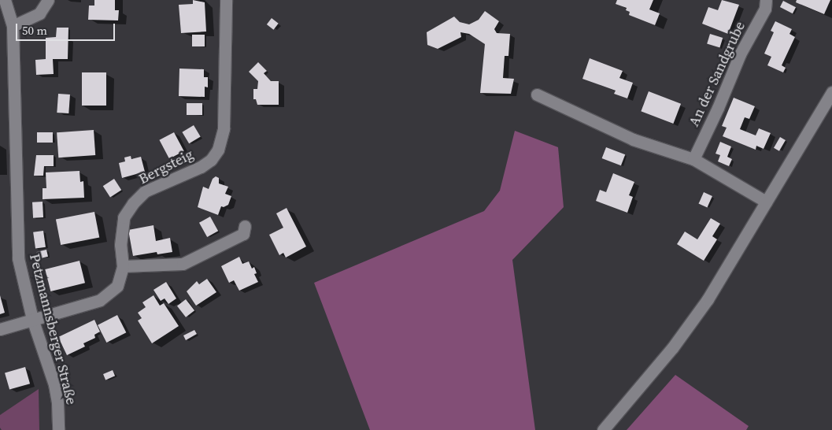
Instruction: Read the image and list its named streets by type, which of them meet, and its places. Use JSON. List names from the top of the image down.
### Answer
{
  "streets": {
    "street": ["An der Sandgrube", "Bergsteig", "Petzmannsberger Straße"]
  },
  "crossings": [
    ["Bergsteig", "Petzmannsberger Straße"]
  ],
  "scale_bar": "50 m"
}
